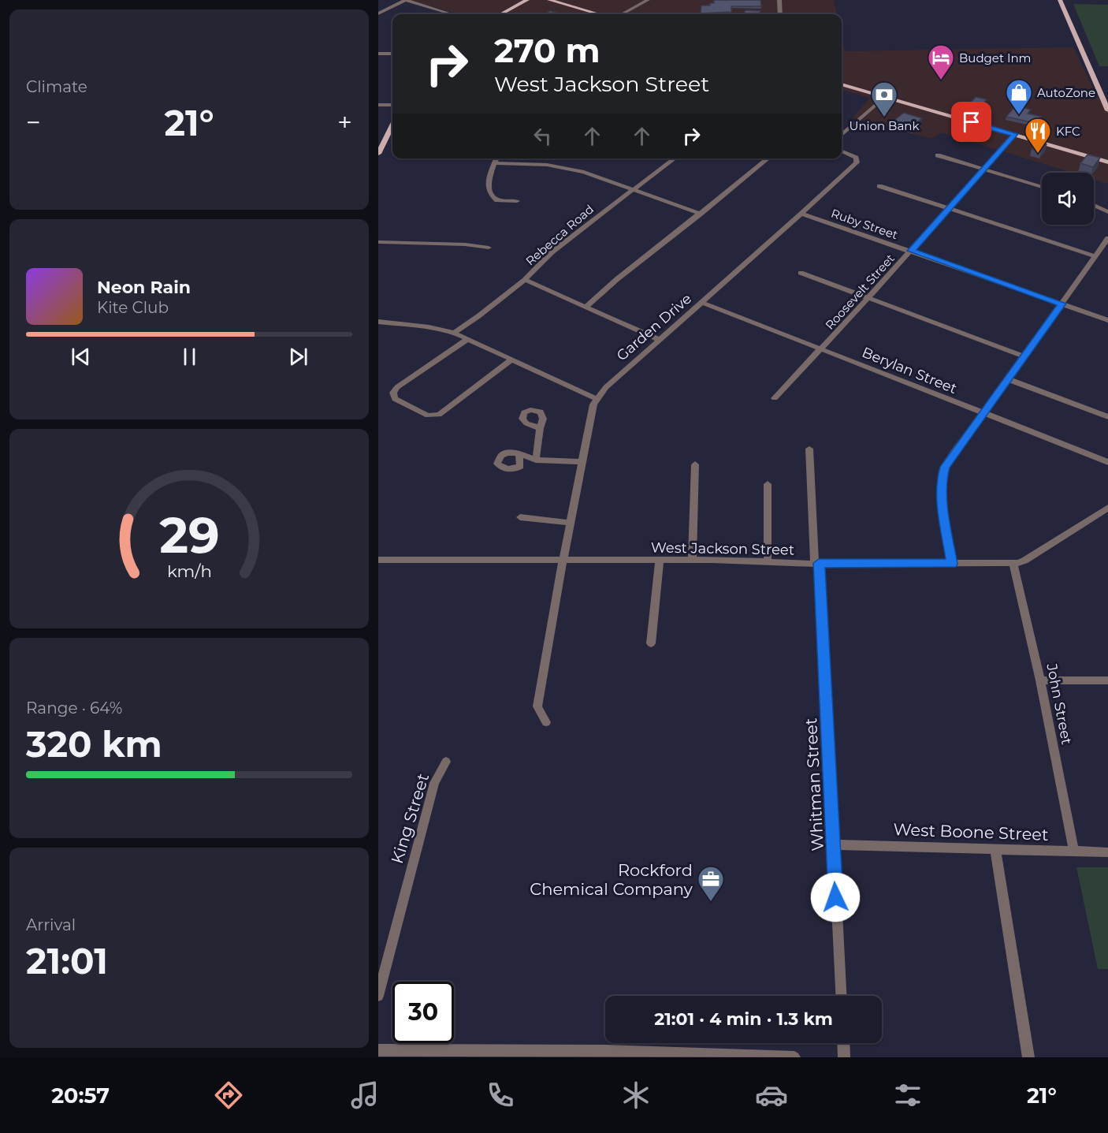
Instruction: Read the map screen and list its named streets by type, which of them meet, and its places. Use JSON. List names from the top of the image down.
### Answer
{
  "streets": {
    "street": [
      "Ruby Street",
      "Rebecca Road",
      "Roosevelt Street",
      "Garden Drive",
      "Berylan Street",
      "West Jackson Street",
      "John Street",
      "Whitman Street",
      "King Street",
      "West Boone Street"
    ]
  },
  "crossings": [
    ["Ruby Street", "Roosevelt Street"],
    ["Ruby Street", "Garden Drive"],
    ["Roosevelt Street", "Berylan Street"],
    ["Garden Drive", "Berylan Street"],
    ["Garden Drive", "West Jackson Street"],
    ["West Jackson Street", "John Street"],
    ["West Jackson Street", "Whitman Street"],
    ["John Street", "West Boone Street"],
    ["Whitman Street", "West Boone Street"]
  ],
  "places": {
    "hotel": ["Budget Inm"],
    "shop": ["AutoZone"],
    "bank": ["Union Bank"],
    "restaurant": ["KFC"],
    "office": ["Rockford Chemical Company"]
  },
  "page": {
    "tile": [
      "Climate",
      ["Range · 64%", "320 km"],
      ["Arrival", "21:01"]
    ],
    "turn": ["270 m", "West Jackson Street"],
    "heat": ["−", "21°", "+"],
    "song": ["Neon Rain", "Kite Club"],
    "limit": "30",
    "trip": "21:01 · 4 min · 1.3 km",
    "tabs": ["20:57", "21°"],
    "gauge": ["29", "km/h"]
  }
}
